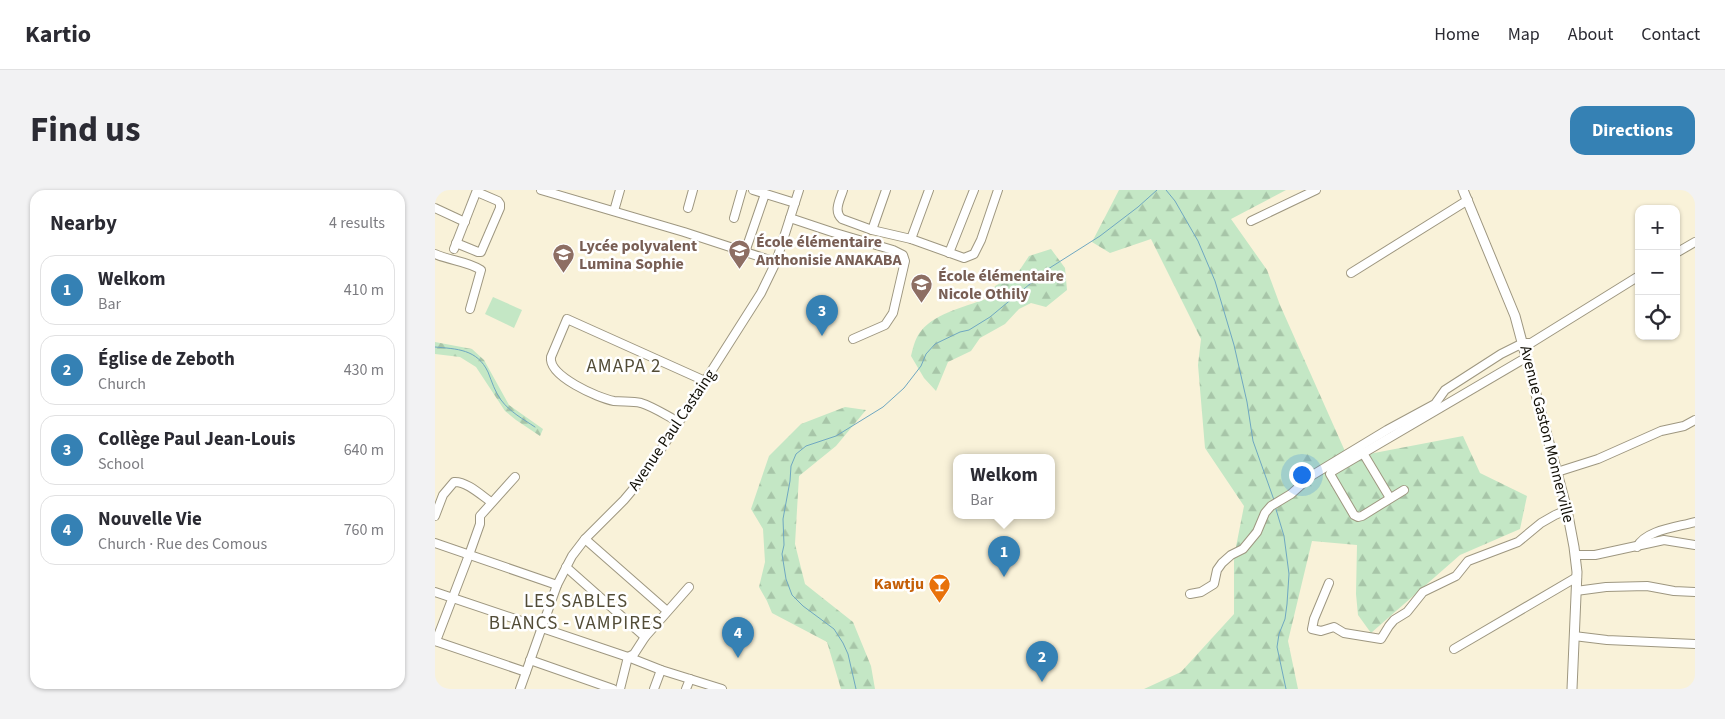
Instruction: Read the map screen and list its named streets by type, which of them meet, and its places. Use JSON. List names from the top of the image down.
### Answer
{
  "streets": {
    "main road": ["Avenue Gaston Monnerville"],
    "street": ["Avenue Paul Castaing"]
  },
  "districts": ["AMAPA 2", "LES SABLES BLANCS - VAMPIRES"],
  "places": {
    "school or university": ["École élémentaire Anthonisie ANAKABA", "Lycée polyvalent Lumina Sophie", "École élémentaire Nicole Othily"],
    "bar": ["Kawtju"]
  },
  "page": {
    "header": "Kartio",
    "nav": [
      "Home",
      "Map",
      "About",
      "Contact"
    ],
    "title": "Find us",
    "buttons": "Directions",
    "heading": ["Nearby", "4 results"],
    "map_buttons": ["+", "−"],
    "list": [
      {
        "mark": "1",
        "name": "Welkom",
        "note": "Bar",
        "value": "410 m"
      },
      {
        "mark": "2",
        "name": "Église de Zeboth",
        "note": "Church",
        "value": "430 m"
      },
      {
        "mark": "3",
        "name": "Collège Paul Jean-Louis",
        "note": "School",
        "value": "640 m"
      },
      {
        "mark": "4",
        "name": "Nouvelle Vie",
        "note": "Church · Rue des Comous",
        "value": "760 m"
      }
    ],
    "pins": [
      "3",
      "1",
      "4",
      "2"
    ],
    "popup": ["Welkom", "Bar"]
  }
}
